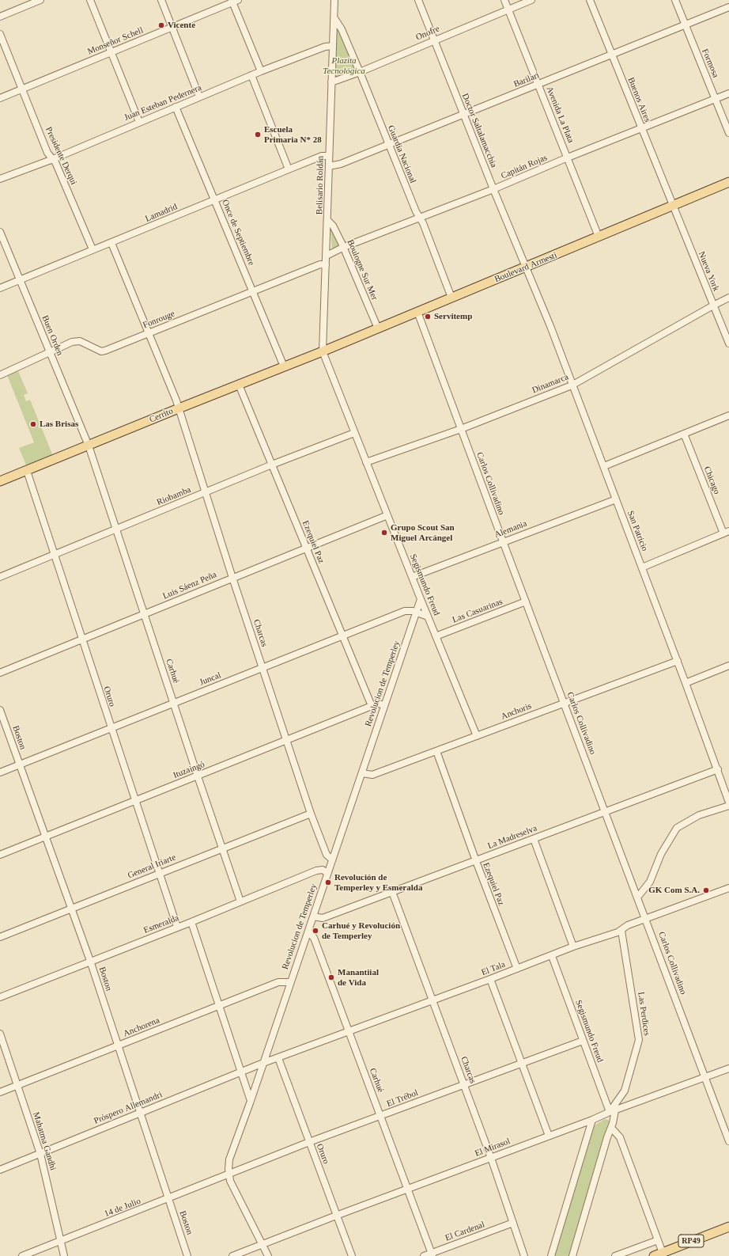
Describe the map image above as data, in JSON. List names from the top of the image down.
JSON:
{
  "streets": {
    "main road": ["Boulevard Armesti", "Cerrito", "RP49"],
    "street": [
      "Onofre",
      "Monseñor Schell",
      "Formosa",
      "Barilari",
      "Buenos Aires",
      "Juan Esteban Pedernera",
      "Avenida La Plata",
      "Doctor Saltalamacchia",
      "Guardia Nacional",
      "Presidente Derqui",
      "Capitán Rojas",
      "Belisario Roldán",
      "Lamadrid",
      "Once de Septiembre",
      "Boulogne Sur Mer",
      "Nueva York",
      "Fonrouge",
      "Buen Orden",
      "Dinamarca",
      "Chicago",
      "Carlos Collivadino",
      "Riobamba",
      "Alemania",
      "San Patricio",
      "Ezequiel Paz",
      "Segismundo Freud",
      "Luis Sáenz Peña",
      "Las Casuarinas",
      "Charcas",
      "Carhué",
      "Juncal",
      "Revolucion de Temperley",
      "Oruro",
      "Anchoris",
      "Boston",
      "Ituzaingó",
      "La Madreselva",
      "General Iriarte",
      "Esmeralda",
      "El Tala",
      "Las Perdices",
      "Anchorena",
      "El Trébol",
      "Próspero Allemandri",
      "Mahatma Gandhi",
      "El Mirasol",
      "14 de Julio",
      "El Cardenal"
    ]
  },
  "crossings": [
    ["Onofre", "Avenida La Plata"],
    ["Onofre", "Doctor Saltalamacchia"],
    ["Onofre", "Guardia Nacional"],
    ["Onofre", "Belisario Roldán"],
    ["Monseñor Schell", "Presidente Derqui"],
    ["Formosa", "Barilari"],
    ["Formosa", "Capitán Rojas"],
    ["Barilari", "Buenos Aires"],
    ["Barilari", "Avenida La Plata"],
    ["Barilari", "Doctor Saltalamacchia"],
    ["Barilari", "Guardia Nacional"],
    ["Barilari", "Belisario Roldán"],
    ["Buenos Aires", "Capitán Rojas"],
    ["Buenos Aires", "Boulevard Armesti"],
    ["Buenos Aires", "Nueva York"],
    ["Juan Esteban Pedernera", "Presidente Derqui"],
    ["Juan Esteban Pedernera", "Belisario Roldán"],
    ["Juan Esteban Pedernera", "Once de Septiembre"],
    ["Avenida La Plata", "Capitán Rojas"],
    ["Avenida La Plata", "Boulevard Armesti"],
    ["Doctor Saltalamacchia", "Capitán Rojas"],
    ["Doctor Saltalamacchia", "Boulevard Armesti"],
    ["Doctor Saltalamacchia", "San Patricio"],
    ["Guardia Nacional", "Capitán Rojas"],
    ["Guardia Nacional", "Belisario Roldán"],
    ["Guardia Nacional", "Boulevard Armesti"],
    ["Presidente Derqui", "Lamadrid"],
    ["Capitán Rojas", "Belisario Roldán"],
    ["Capitán Rojas", "Boulogne Sur Mer"],
    ["Belisario Roldán", "Lamadrid"],
    ["Belisario Roldán", "Boulevard Armesti"],
    ["Belisario Roldán", "Boulogne Sur Mer"],
    ["Belisario Roldán", "Fonrouge"],
    ["Belisario Roldán", "Cerrito"],
    ["Belisario Roldán", "Segismundo Freud"],
    ["Lamadrid", "Once de Septiembre"],
    ["Lamadrid", "Buen Orden"],
    ["Once de Septiembre", "Fonrouge"],
    ["Once de Septiembre", "Cerrito"],
    ["Boulevard Armesti", "Boulogne Sur Mer"],
    ["Boulevard Armesti", "Nueva York"],
    ["Boulevard Armesti", "Cerrito"],
    ["Boulevard Armesti", "Carlos Collivadino"],
    ["Boulevard Armesti", "San Patricio"],
    ["Boulevard Armesti", "Segismundo Freud"],
    ["Nueva York", "Dinamarca"],
    ["Fonrouge", "Buen Orden"],
    ["Buen Orden", "Cerrito"],
    ["Buen Orden", "Carhué"],
    ["Dinamarca", "Carlos Collivadino"],
    ["Dinamarca", "San Patricio"],
    ["Dinamarca", "Segismundo Freud"],
    ["Cerrito", "Ezequiel Paz"],
    ["Cerrito", "Segismundo Freud"],
    ["Cerrito", "Charcas"],
    ["Cerrito", "Carhué"],
    ["Cerrito", "Oruro"],
    ["Carlos Collivadino", "Alemania"],
    ["Carlos Collivadino", "Las Casuarinas"],
    ["Carlos Collivadino", "Anchoris"],
    ["Carlos Collivadino", "La Madreselva"],
    ["Carlos Collivadino", "El Tala"],
    ["Carlos Collivadino", "El Mirasol"],
    ["Riobamba", "Ezequiel Paz"],
    ["Riobamba", "Segismundo Freud"],
    ["Riobamba", "Charcas"],
    ["Riobamba", "Carhué"],
    ["Riobamba", "Oruro"],
    ["Alemania", "San Patricio"],
    ["Alemania", "Segismundo Freud"],
    ["San Patricio", "Anchoris"],
    ["San Patricio", "La Madreselva"],
    ["Ezequiel Paz", "Luis Sáenz Peña"],
    ["Ezequiel Paz", "Juncal"],
    ["Ezequiel Paz", "Anchoris"],
    ["Ezequiel Paz", "Ituzaingó"],
    ["Ezequiel Paz", "La Madreselva"],
    ["Ezequiel Paz", "El Tala"],
    ["Segismundo Freud", "Luis Sáenz Peña"],
    ["Segismundo Freud", "Las Casuarinas"],
    ["Segismundo Freud", "Juncal"],
    ["Segismundo Freud", "Revolucion de Temperley"],
    ["Segismundo Freud", "Anchoris"],
    ["Segismundo Freud", "El Tala"],
    ["Segismundo Freud", "Las Perdices"],
    ["Segismundo Freud", "El Trébol"],
    ["Segismundo Freud", "El Mirasol"],
    ["Luis Sáenz Peña", "Charcas"],
    ["Luis Sáenz Peña", "Carhué"],
    ["Luis Sáenz Peña", "Oruro"],
    ["Charcas", "Juncal"],
    ["Charcas", "Revolucion de Temperley"],
    ["Charcas", "Ituzaingó"],
    ["Charcas", "La Madreselva"],
    ["Charcas", "General Iriarte"],
    ["Charcas", "El Tala"],
    ["Charcas", "El Trébol"],
    ["Charcas", "El Mirasol"],
    ["Charcas", "El Cardenal"],
    ["Carhué", "Juncal"],
    ["Carhué", "Revolucion de Temperley"],
    ["Carhué", "Ituzaingó"],
    ["Carhué", "General Iriarte"],
    ["Carhué", "Esmeralda"],
    ["Carhué", "El Tala"],
    ["Carhué", "El Trébol"],
    ["Carhué", "El Mirasol"],
    ["Carhué", "El Cardenal"],
    ["Juncal", "Revolucion de Temperley"],
    ["Juncal", "Oruro"],
    ["Juncal", "Boston"],
    ["Revolucion de Temperley", "Anchoris"],
    ["Revolucion de Temperley", "Ituzaingó"],
    ["Revolucion de Temperley", "La Madreselva"],
    ["Revolucion de Temperley", "Esmeralda"],
    ["Revolucion de Temperley", "El Tala"],
    ["Revolucion de Temperley", "Anchorena"],
    ["Revolucion de Temperley", "El Trébol"],
    ["Revolucion de Temperley", "Próspero Allemandri"],
    ["Revolucion de Temperley", "El Mirasol"],
    ["Revolucion de Temperley", "14 de Julio"],
    ["Oruro", "Ituzaingó"],
    ["Oruro", "General Iriarte"],
    ["Oruro", "Esmeralda"],
    ["Oruro", "El Tala"],
    ["Oruro", "El Trébol"],
    ["Oruro", "El Mirasol"],
    ["Boston", "Ituzaingó"],
    ["Boston", "General Iriarte"],
    ["Boston", "Esmeralda"],
    ["Boston", "Anchorena"],
    ["Boston", "Próspero Allemandri"],
    ["Boston", "14 de Julio"],
    ["El Tala", "Las Perdices"],
    ["El Tala", "Próspero Allemandri"],
    ["Las Perdices", "El Mirasol"],
    ["Anchorena", "Mahatma Gandhi"],
    ["El Trébol", "14 de Julio"],
    ["Próspero Allemandri", "Mahatma Gandhi"],
    ["Mahatma Gandhi", "14 de Julio"]
  ],
  "parks": ["Plazita Tecnológica"],
  "places": [
    "Vicente",
    "Escuela Primaria N* 28",
    "Servitemp",
    "Las Brisas",
    "Grupo Scout San Miguel Arcángel",
    "Revolución de Temperley y Esmeralda",
    "GK Com S.A.",
    "Carhué y Revolución de Temperley",
    "Manantiial de Vida"
  ]
}
